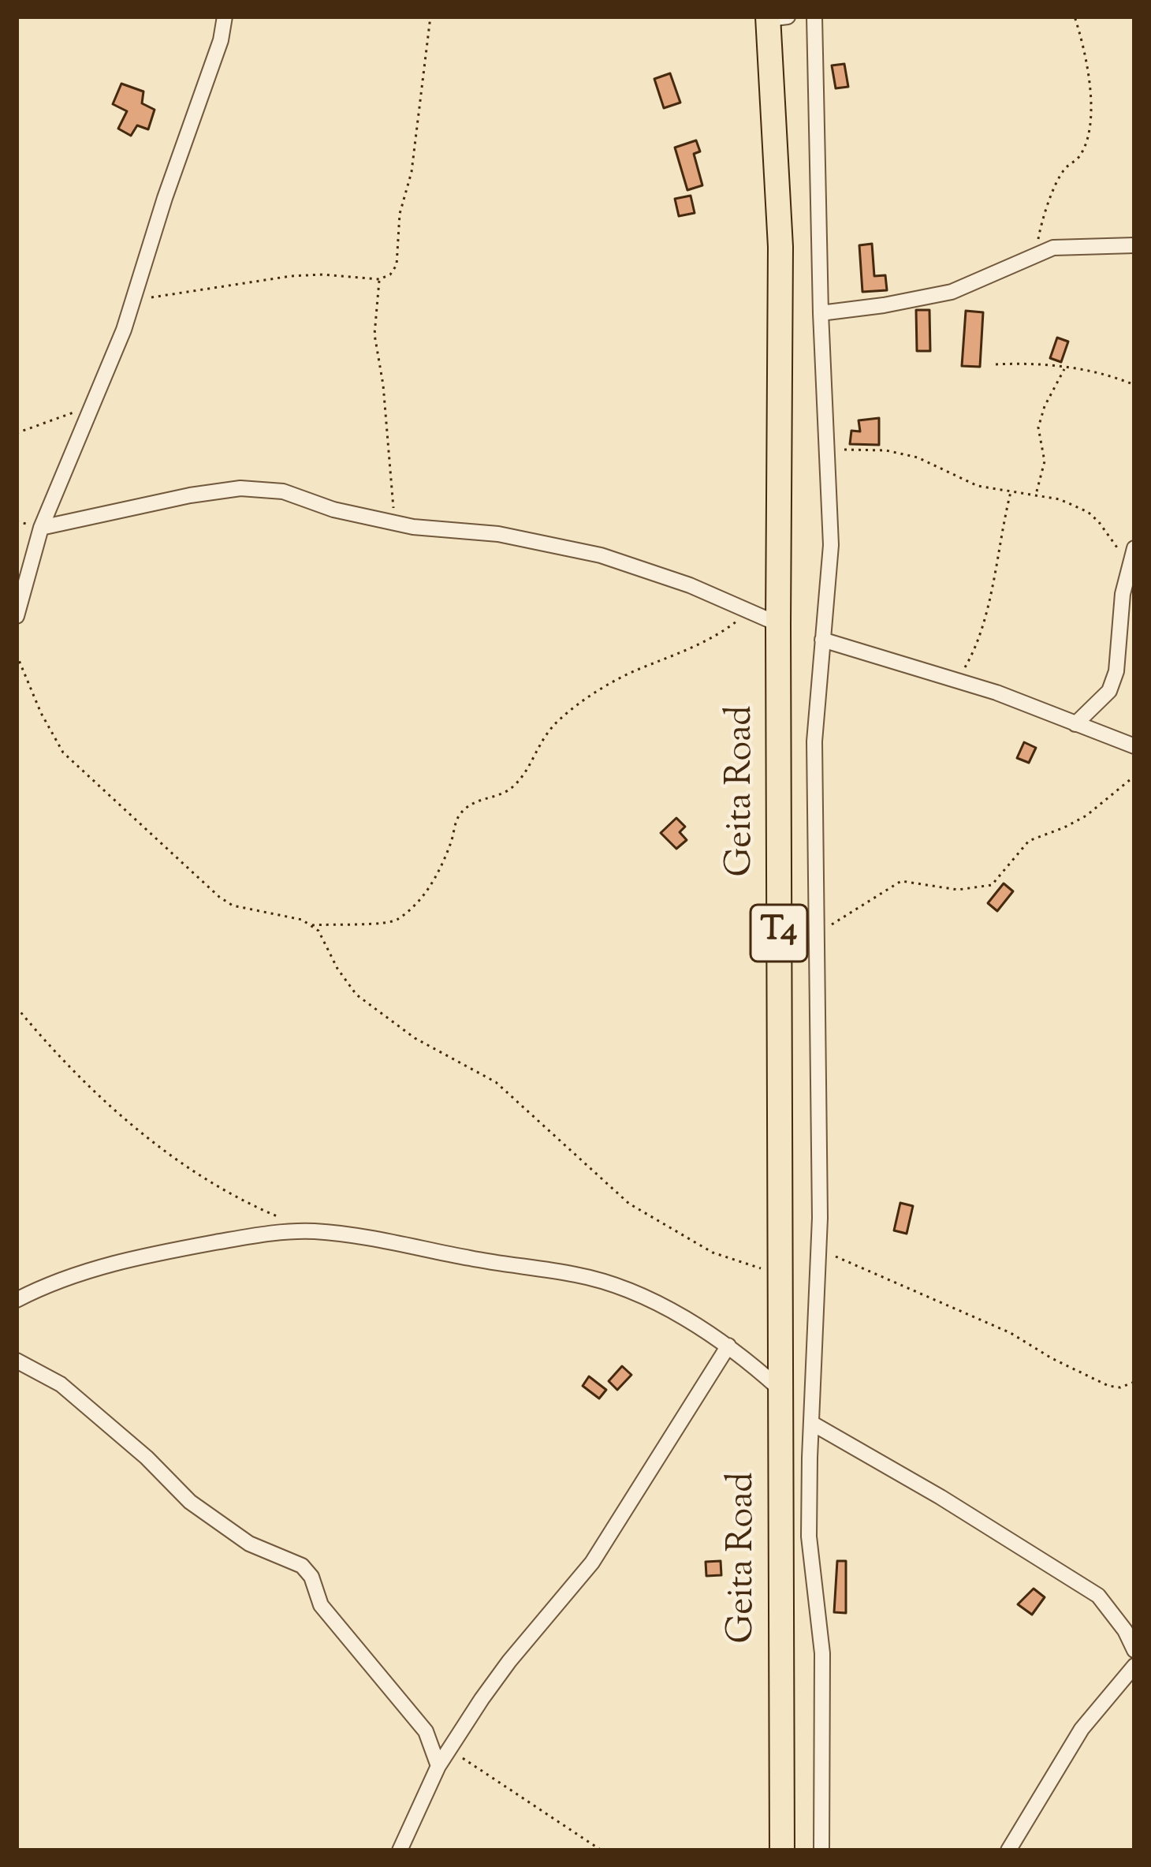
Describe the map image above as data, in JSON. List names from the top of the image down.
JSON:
{
  "streets": {
    "highway": ["Geita Road", "T4"]
  }
}
